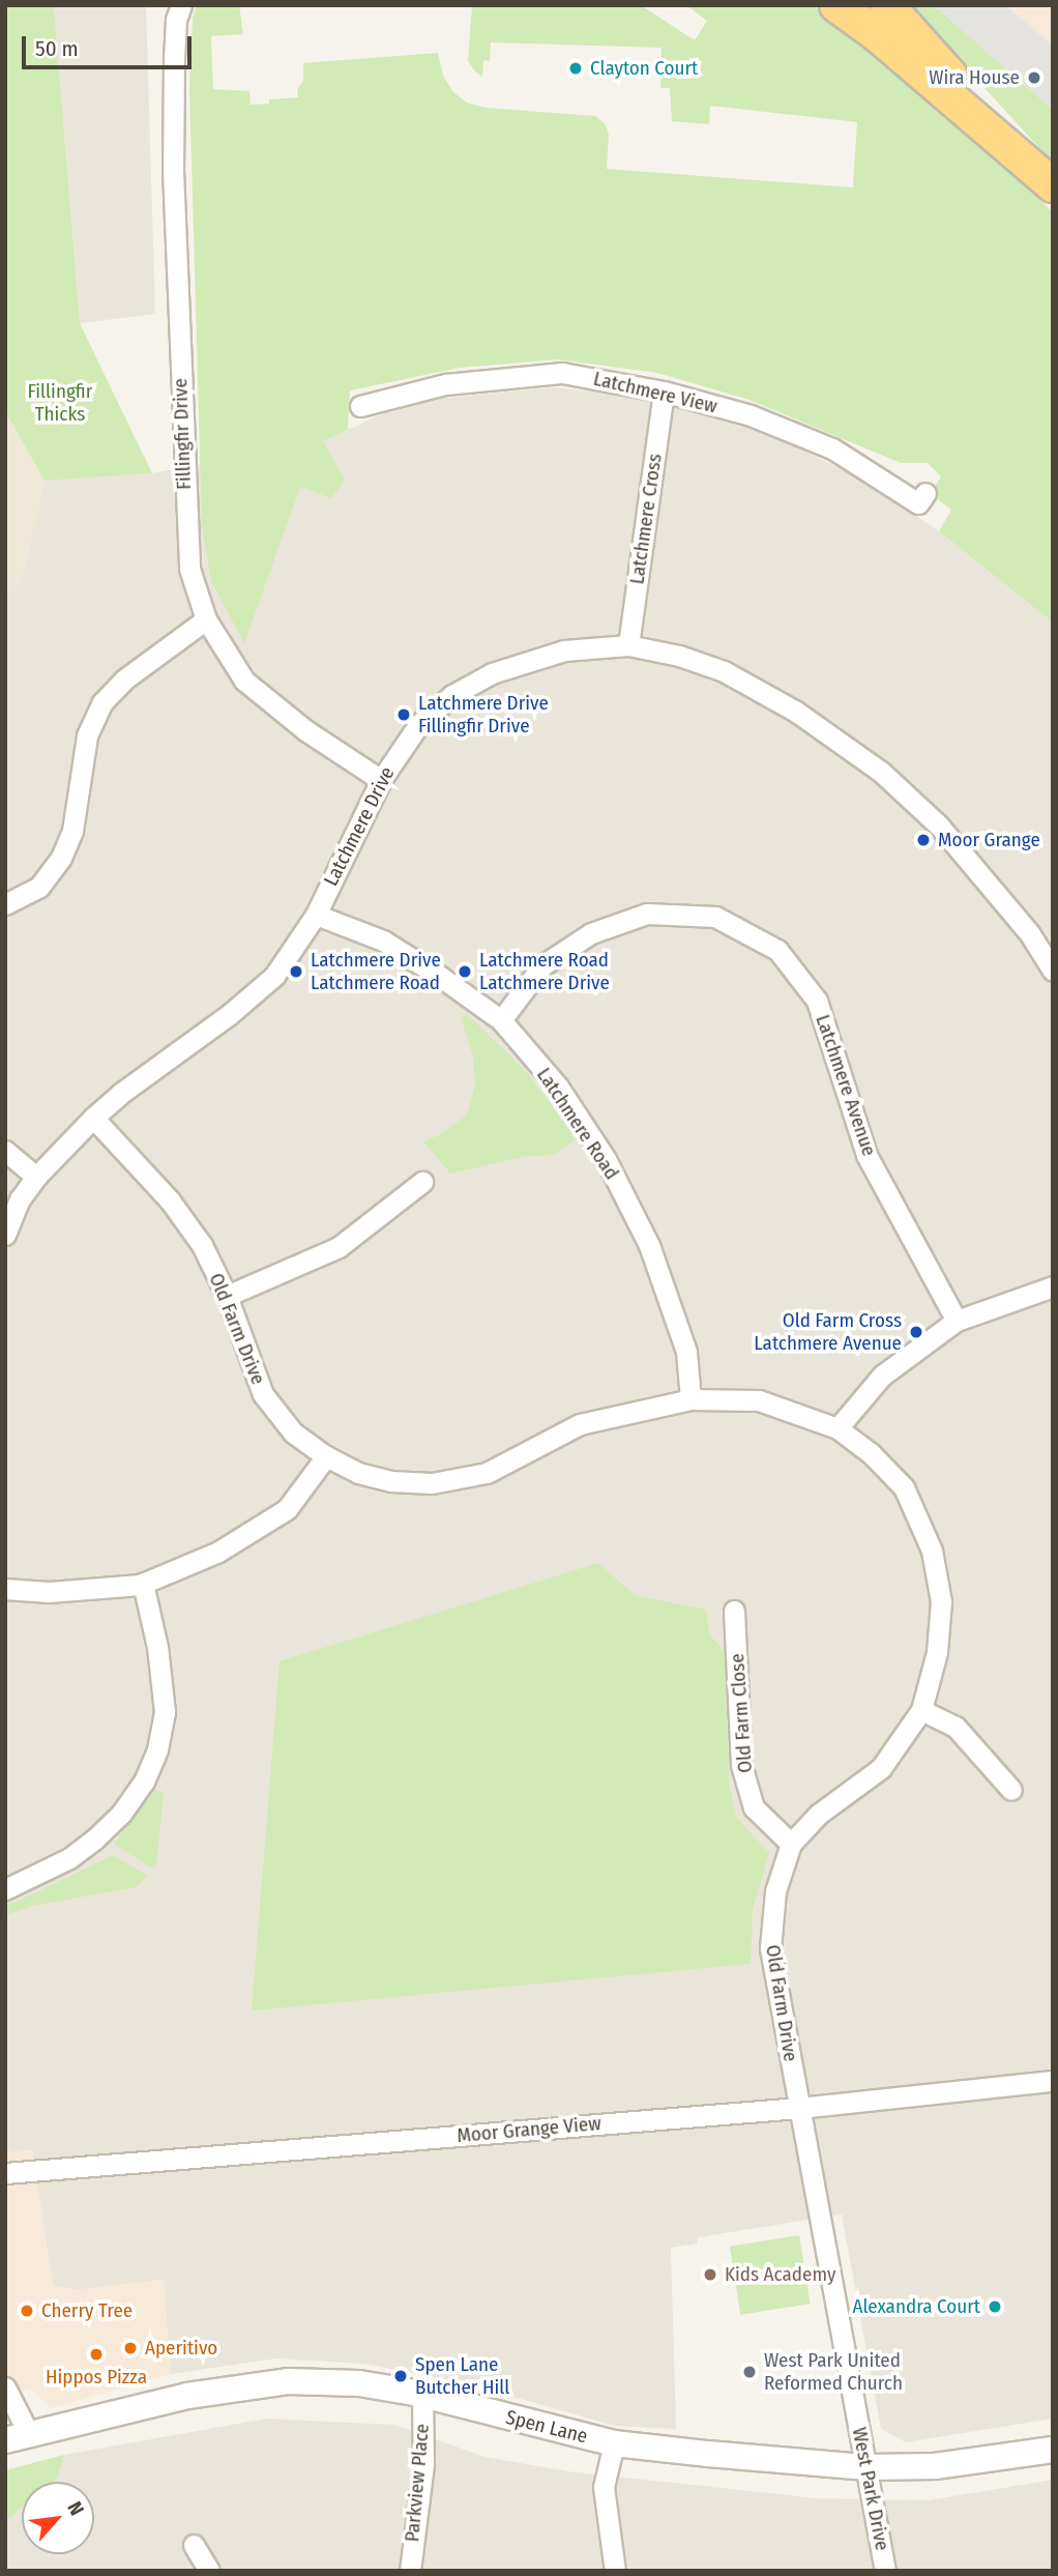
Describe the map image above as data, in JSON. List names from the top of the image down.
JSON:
{
  "streets": {
    "street": [
      "Latchmere View",
      "Fillingfir Drive",
      "Latchmere Cross",
      "Latchmere Drive",
      "Latchmere Avenue",
      "Latchmere Road",
      "Old Farm Drive",
      "Old Farm Close",
      "Moor Grange View",
      "Spen Lane",
      "Parkview Place",
      "West Park Drive"
    ]
  },
  "crossings": [
    ["Latchmere View", "Latchmere Cross"],
    ["Fillingfir Drive", "Latchmere Drive"],
    ["Latchmere Cross", "Latchmere Drive"],
    ["Latchmere Drive", "Latchmere Road"],
    ["Latchmere Drive", "Old Farm Drive"],
    ["Latchmere Avenue", "Latchmere Road"],
    ["Latchmere Road", "Old Farm Drive"],
    ["Old Farm Drive", "Old Farm Close"],
    ["Old Farm Drive", "Moor Grange View"],
    ["Old Farm Drive", "West Park Drive"],
    ["Moor Grange View", "West Park Drive"],
    ["Spen Lane", "Parkview Place"],
    ["Spen Lane", "West Park Drive"]
  ],
  "parks": ["Fillingfir Thicks"],
  "places": [
    "Clayton Court",
    "Wira House",
    "Latchmere Drive Fillingfir Drive",
    "Moor Grange",
    "Latchmere Drive Latchmere Road",
    "Latchmere Road Latchmere Drive",
    "Old Farm Cross Latchmere Avenue",
    "Kids Academy",
    "Alexandra Court",
    "Cherry Tree",
    "Aperitivo",
    "Hippos Pizza",
    "West Park United Reformed Church",
    "Spen Lane Butcher Hill"
  ],
  "scale_bar": "50 m",
  "north": "top right"
}
